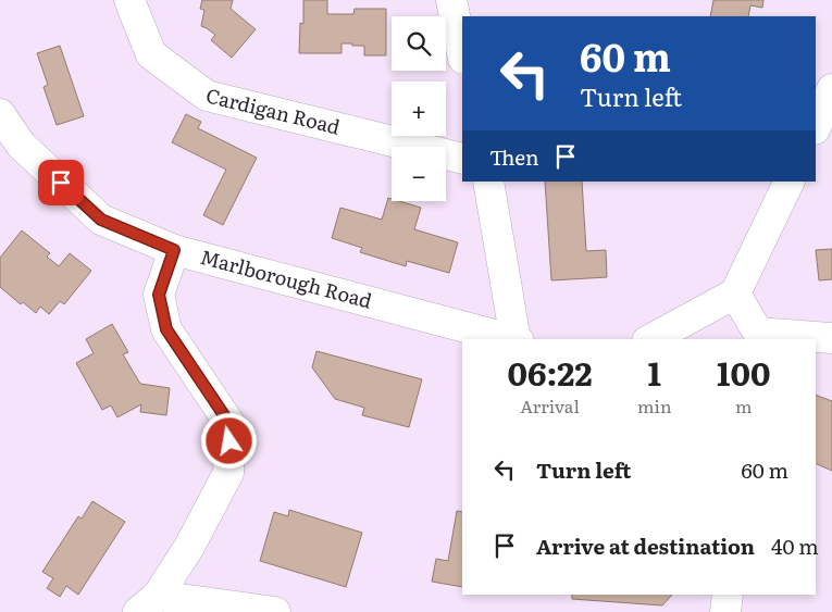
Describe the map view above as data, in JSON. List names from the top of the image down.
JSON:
{
  "streets": {
    "street": ["Cardigan Road", "Marlborough Road"]
  },
  "page": {
    "map_buttons": ["+", "−"],
    "turn": ["60 m", "Turn left"],
    "then": "Then",
    "eta": [
      "06:22",
      "Arrival",
      "1",
      "min",
      "100",
      "m"
    ],
    "list": [
      {
        "name": "Turn left",
        "value": "60 m"
      },
      {
        "name": "Arrive at destination",
        "value": "40 m"
      }
    ]
  }
}
